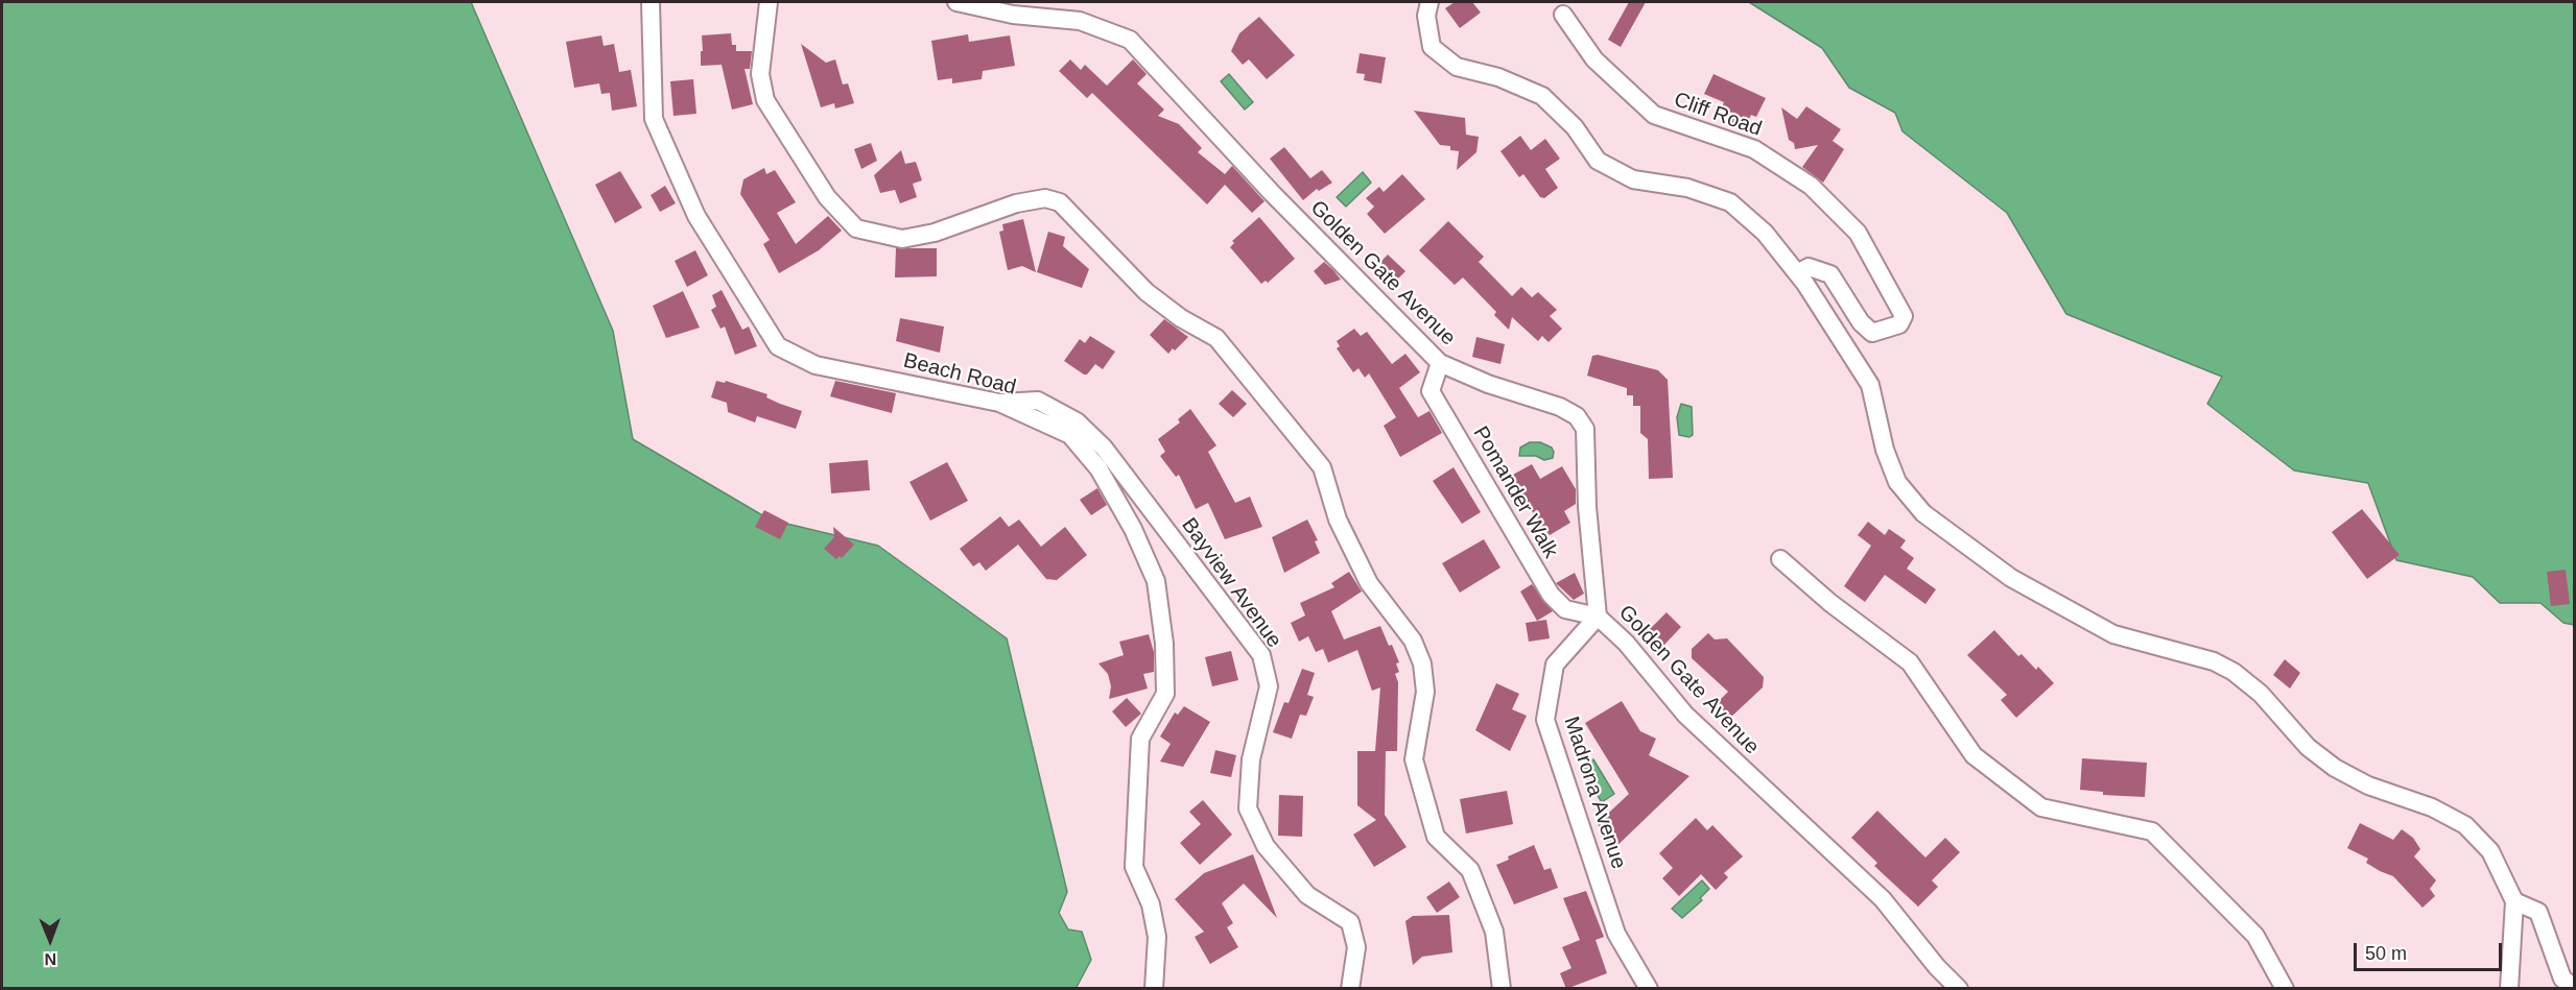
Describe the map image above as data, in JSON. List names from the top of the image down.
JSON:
{
  "streets": {
    "street": [
      "Cliff Road",
      "Golden Gate Avenue",
      "Beach Road",
      "Pomander Walk",
      "Bayview Avenue",
      "Madrona Avenue"
    ]
  },
  "crossings": [
    ["Golden Gate Avenue", "Pomander Walk"],
    ["Golden Gate Avenue", "Madrona Avenue"],
    ["Beach Road", "Bayview Avenue"],
    ["Pomander Walk", "Madrona Avenue"]
  ],
  "scale_bar": "50 m",
  "north": "bottom"
}
